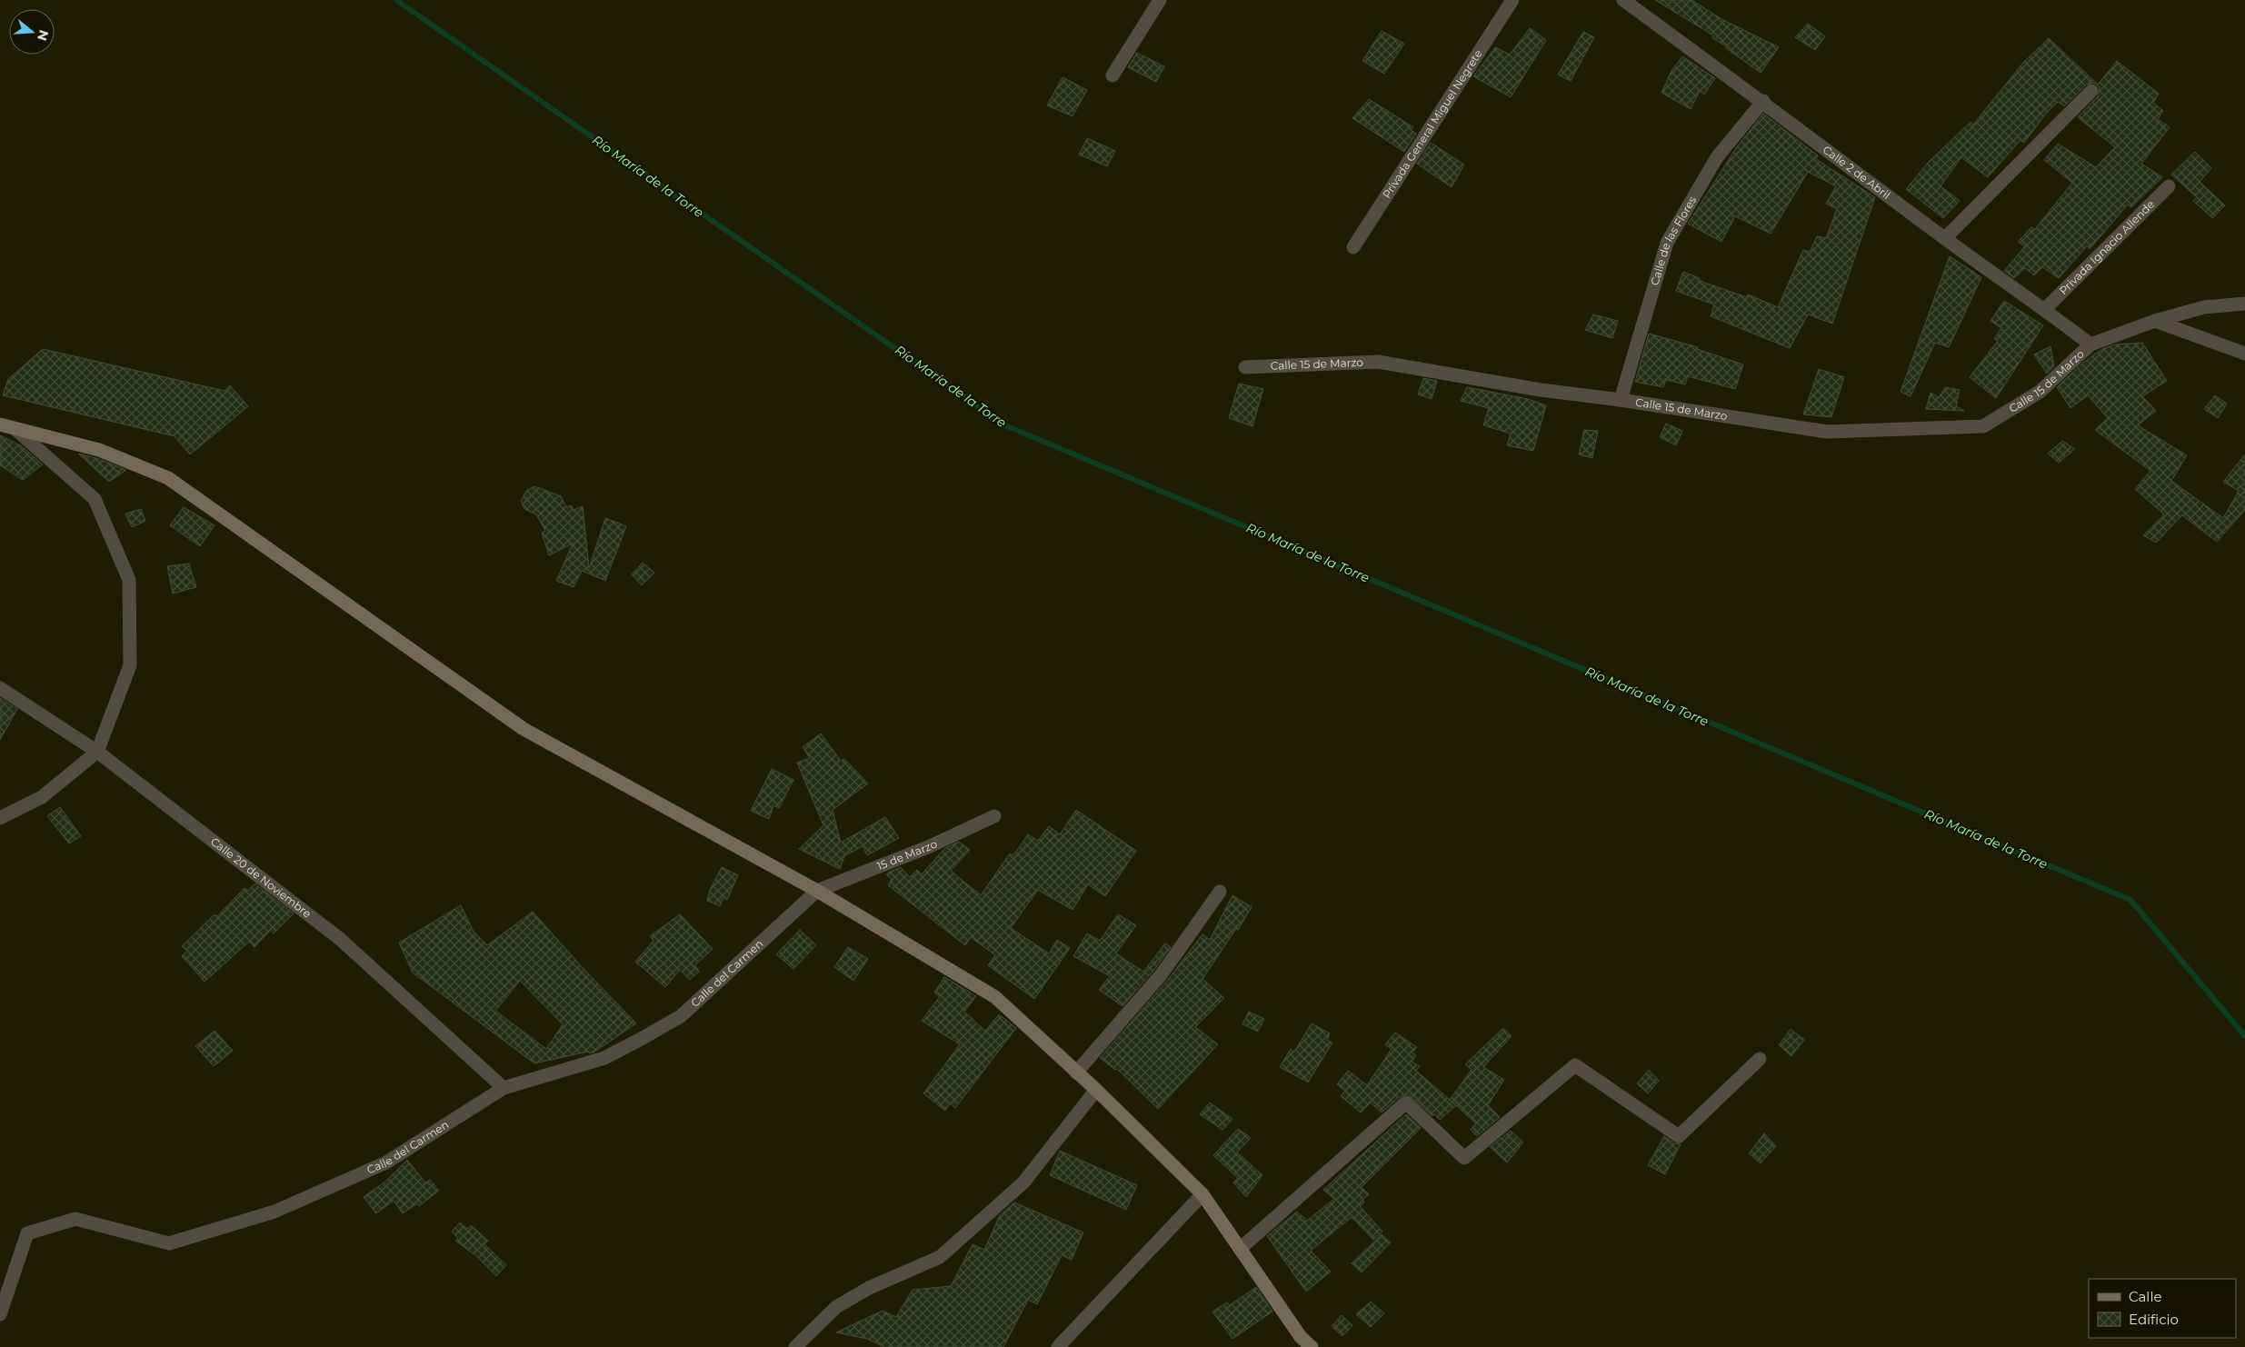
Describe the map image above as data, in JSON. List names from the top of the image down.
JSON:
{
  "streets": {
    "street": [
      "Privada General Miguel Negrete",
      "Calle 2 de Abril",
      "Calle de las Flores",
      "Privada Ignacio Allende",
      "Calle 15 de Marzo",
      "15 de Marzo",
      "Calle 20 de Noviembre",
      "Calle del Carmen"
    ]
  },
  "crossings": [
    ["Calle 2 de Abril", "Calle de las Flores"],
    ["Calle 2 de Abril", "Privada Ignacio Allende"],
    ["Calle 2 de Abril", "Calle 15 de Marzo"],
    ["Calle de las Flores", "Calle 15 de Marzo"],
    ["15 de Marzo", "Calle del Carmen"],
    ["Calle 20 de Noviembre", "Calle del Carmen"]
  ],
  "water": ["Río María de la Torre"],
  "legend": ["Calle", "Edificio"],
  "north": "right"
}
